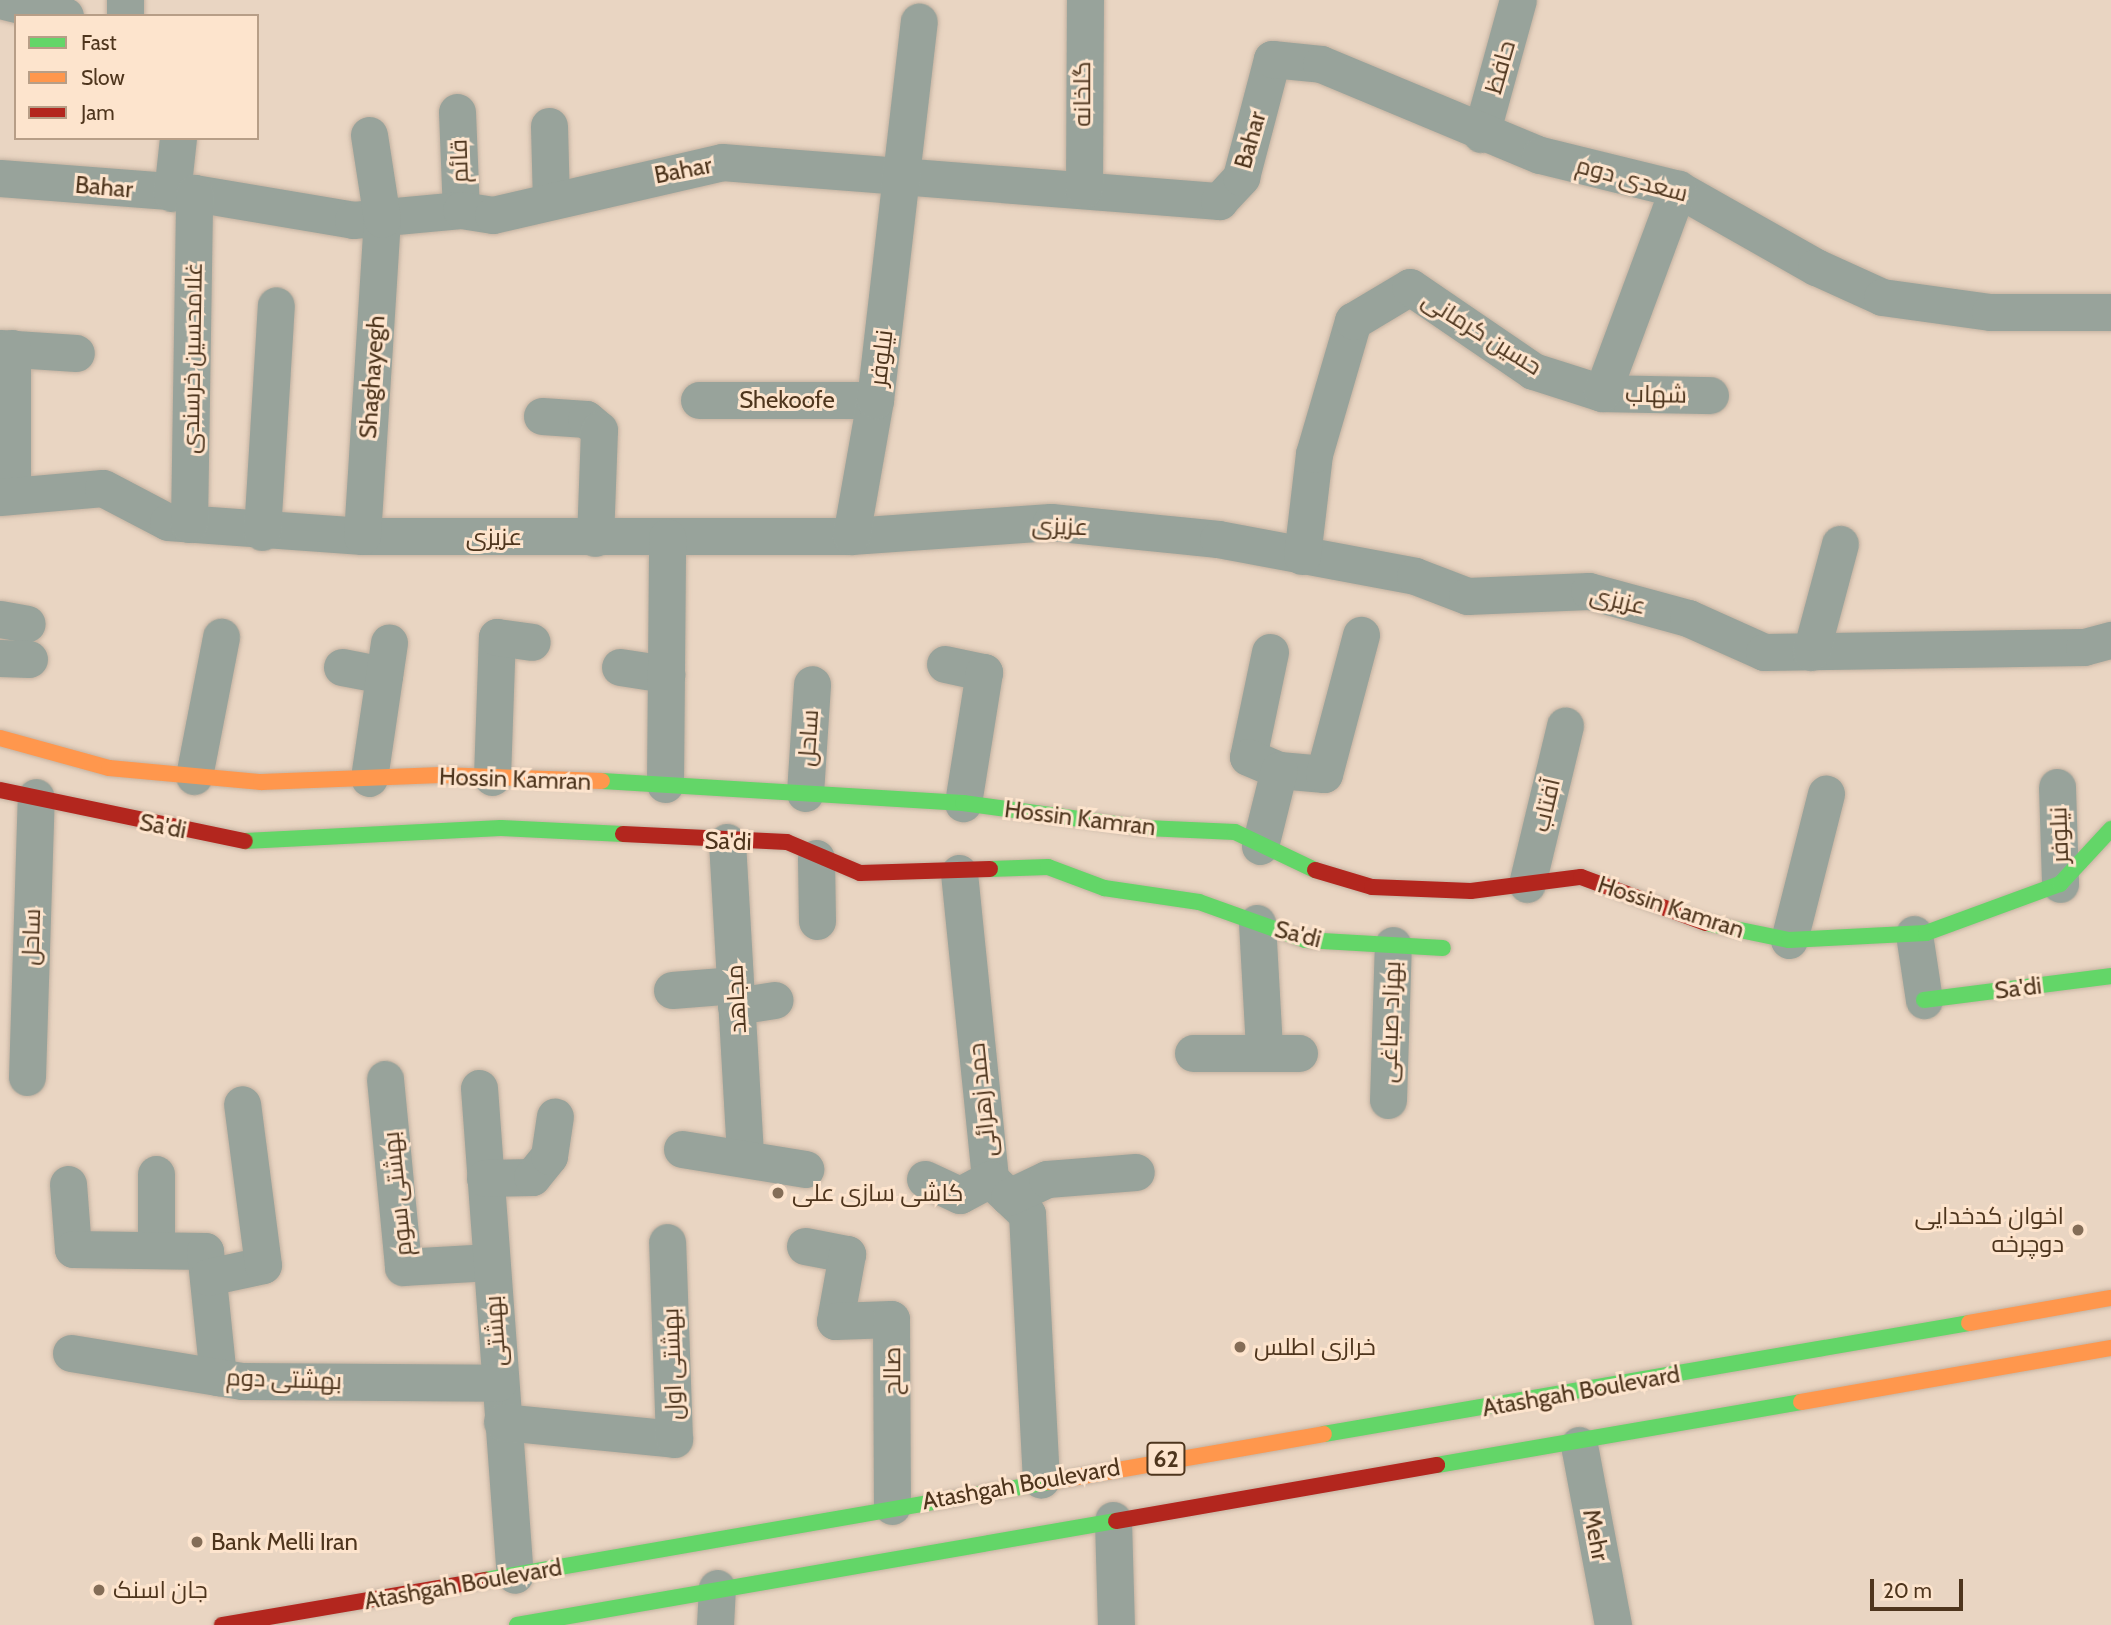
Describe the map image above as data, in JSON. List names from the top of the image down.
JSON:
{
  "streets": {
    "street": [
      "حافظ",
      "گلخانه",
      "Bahar",
      "قائم",
      "سعدی دوم",
      "حسین کرمانی",
      "غلامحسین خرسندی",
      "نیلوفر",
      "Shaghayegh",
      "شهاب",
      "Shekoofe",
      "عزیزی",
      "ساحل",
      "Hossin Kamran",
      "آفتاب",
      "Sa'di",
      "مجاهد",
      "بهزاد صباغی",
      "حمد زهرائی",
      "بهشتی سوم",
      "بهشتی",
      "بهشتی اول",
      "صالح",
      "بهشتی دوم",
      "Atashgah Boulevard",
      "62",
      "Mehr"
    ]
  },
  "crossings": [
    ["حافظ", "سعدی دوم"],
    ["گلخانه", "Bahar"],
    ["Bahar", "قائم"],
    ["Bahar", "سعدی دوم"],
    ["Bahar", "غلامحسین خرسندی"],
    ["Bahar", "نیلوفر"],
    ["Bahar", "Shaghayegh"],
    ["حسین کرمانی", "شهاب"],
    ["حسین کرمانی", "عزیزی"],
    ["غلامحسین خرسندی", "عزیزی"],
    ["نیلوفر", "Shekoofe"],
    ["نیلوفر", "عزیزی"],
    ["نیلوفر", "Hossin Kamran"],
    ["Shaghayegh", "عزیزی"],
    ["ساحل", "Hossin Kamran"],
    ["ساحل", "Sa'di"],
    ["Hossin Kamran", "آفتاب"],
    ["Sa'di", "مجاهد"],
    ["Sa'di", "بهزاد صباغی"],
    ["Sa'di", "حمد زهرائی"],
    ["حمد زهرائی", "Atashgah Boulevard"],
    ["بهشتی سوم", "بهشتی"],
    ["بهشتی", "بهشتی اول"],
    ["بهشتی", "بهشتی دوم"],
    ["بهشتی", "Atashgah Boulevard"],
    ["صالح", "Atashgah Boulevard"],
    ["Atashgah Boulevard", "Mehr"]
  ],
  "places": [
    "کاشی سازی علی",
    "اخوان کدخدایی دوچرخه",
    "خرازی اطلس",
    "Bank Melli Iran",
    "جان اسنک"
  ],
  "legend": ["Fast", "Slow", "Jam"],
  "scale_bar": "20 m"
}
